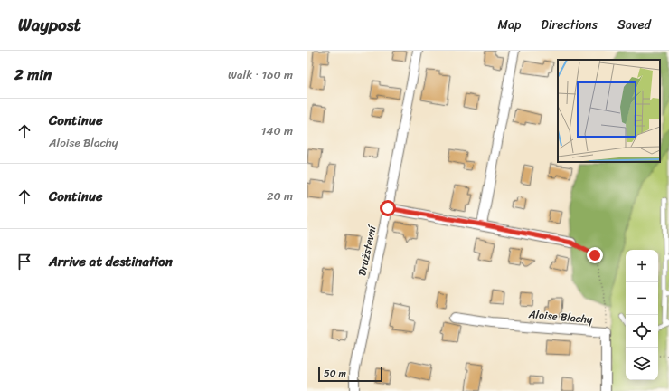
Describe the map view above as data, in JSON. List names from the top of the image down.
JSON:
{
  "streets": {
    "street": ["Družstevní", "Aloise Blachy"]
  },
  "scale_bar": "50 m",
  "page": {
    "header": "Waypost",
    "nav": ["Map", "Directions", "Saved"],
    "heading": ["2 min", "Walk · 160 m"],
    "list": [
      ["Continue", "Aloise Blachy", "140 m"],
      ["Continue", "20 m"],
      "Arrive at destination"
    ],
    "map_buttons": ["+", "−"],
    "scale": "50 m"
  }
}
